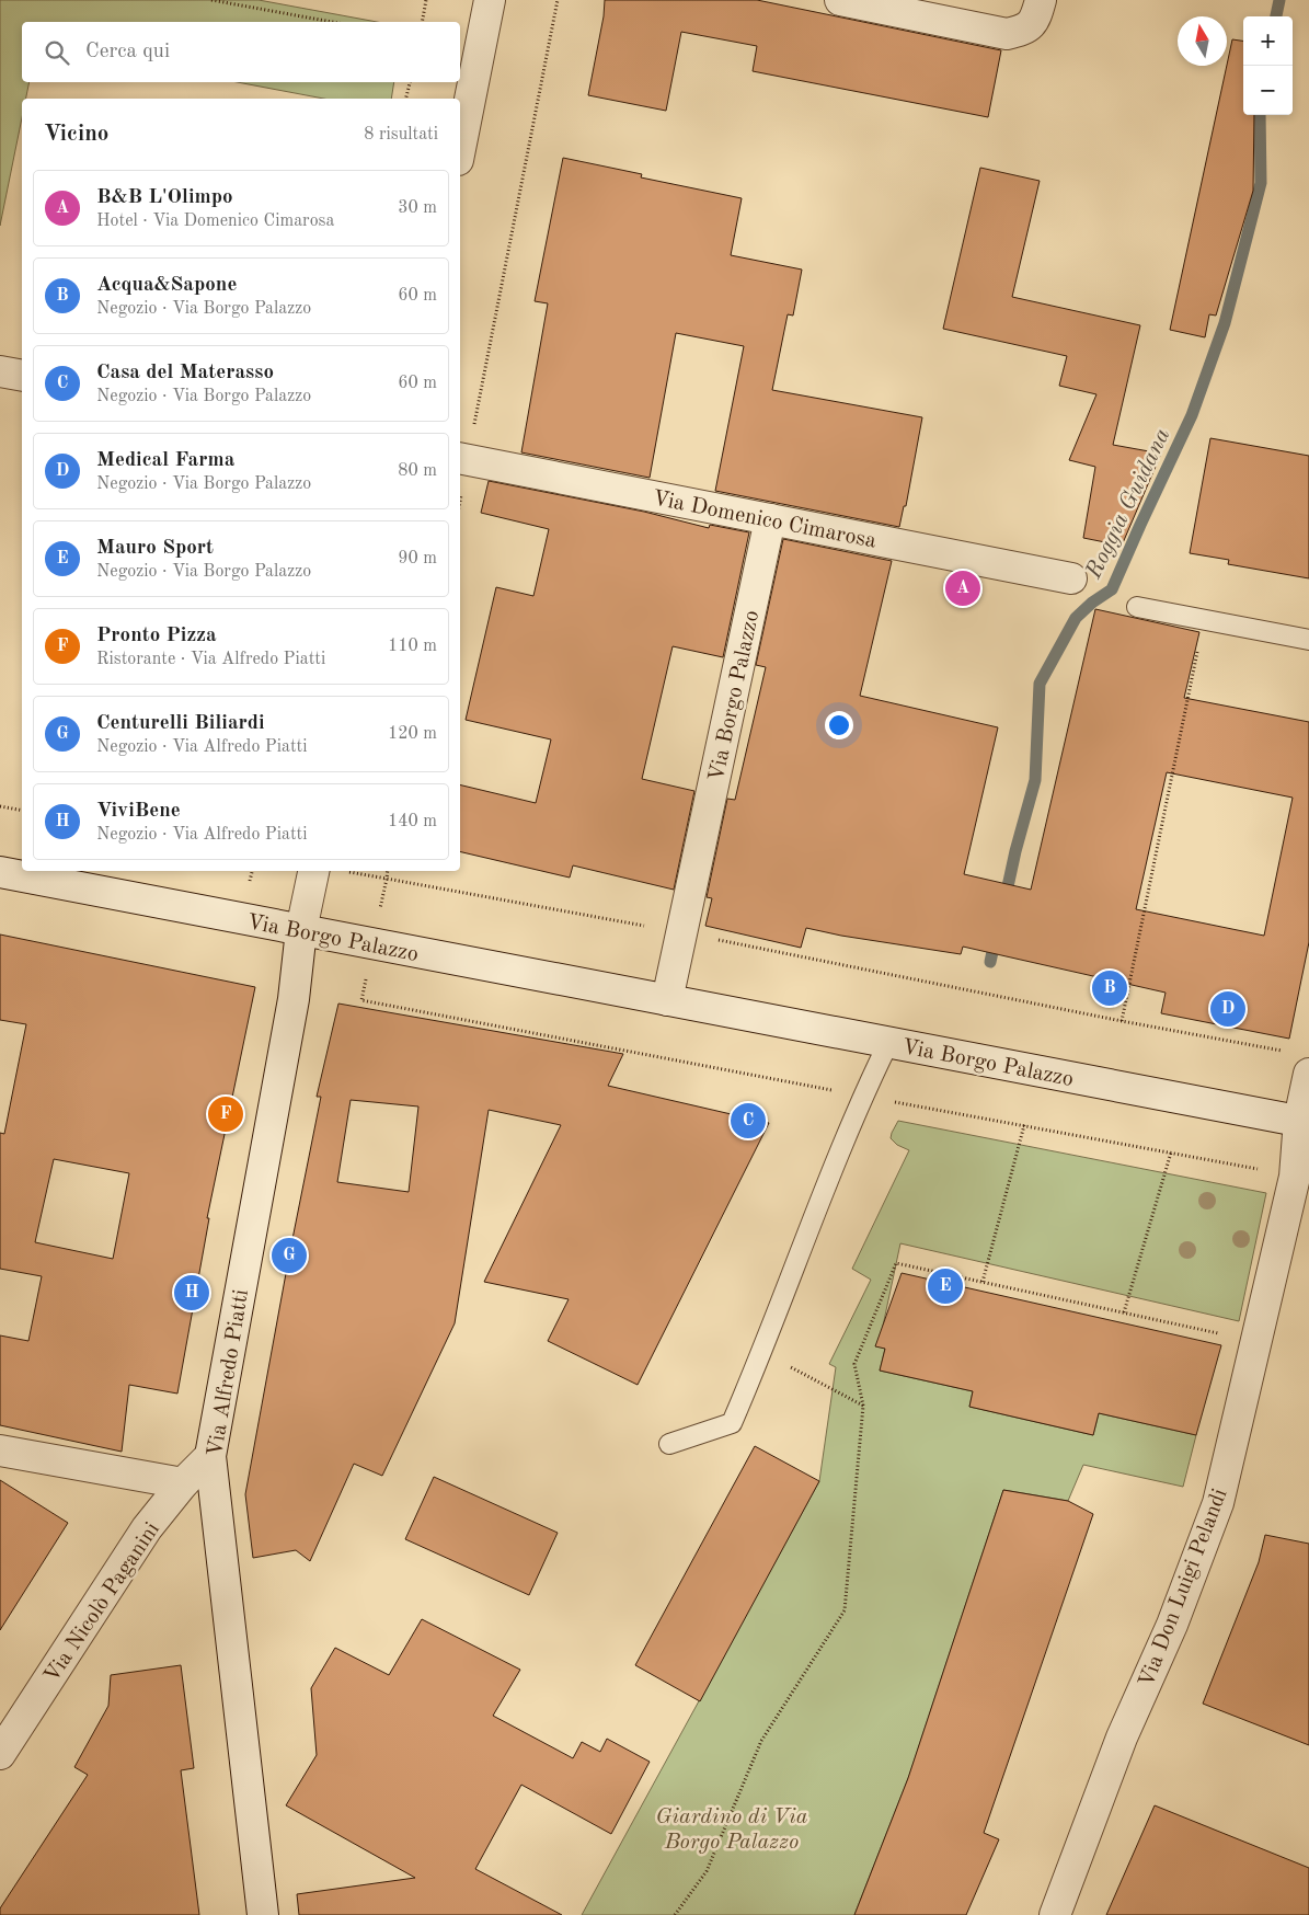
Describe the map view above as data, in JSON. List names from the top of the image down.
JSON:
{
  "streets": {
    "street": [
      "Via Domenico Cimarosa",
      "Via Borgo Palazzo",
      "Via Alfredo Piatti",
      "Via Don Luigi Pelandi",
      "Via Nicolò Paganini"
    ]
  },
  "crossings": [
    ["Via Domenico Cimarosa", "Via Borgo Palazzo"],
    ["Via Borgo Palazzo", "Via Alfredo Piatti"],
    ["Via Borgo Palazzo", "Via Don Luigi Pelandi"],
    ["Via Alfredo Piatti", "Via Nicolò Paganini"]
  ],
  "water": ["Roggia Guidana"],
  "parks": ["Giardino di Via Borgo Palazzo"],
  "north": "top",
  "page": {
    "map_buttons": ["+", "−"],
    "search": "Cerca qui",
    "heading": ["Vicino", "8 risultati"],
    "list": [
      {
        "mark": "A",
        "name": "B&B L'Olimpo",
        "note": "Hotel · Via Domenico Cimarosa",
        "value": "30 m"
      },
      {
        "mark": "B",
        "name": "Acqua&Sapone",
        "note": "Negozio · Via Borgo Palazzo",
        "value": "60 m"
      },
      {
        "mark": "C",
        "name": "Casa del Materasso",
        "note": "Negozio · Via Borgo Palazzo",
        "value": "60 m"
      },
      {
        "mark": "D",
        "name": "Medical Farma",
        "note": "Negozio · Via Borgo Palazzo",
        "value": "80 m"
      },
      {
        "mark": "E",
        "name": "Mauro Sport",
        "note": "Negozio · Via Borgo Palazzo",
        "value": "90 m"
      },
      {
        "mark": "F",
        "name": "Pronto Pizza",
        "note": "Ristorante · Via Alfredo Piatti",
        "value": "110 m"
      },
      {
        "mark": "G",
        "name": "Centurelli Biliardi",
        "note": "Negozio · Via Alfredo Piatti",
        "value": "120 m"
      },
      {
        "mark": "H",
        "name": "ViviBene",
        "note": "Negozio · Via Alfredo Piatti",
        "value": "140 m"
      }
    ],
    "pins": [
      "A",
      "B",
      "D",
      "F",
      "C",
      "G",
      "E",
      "H"
    ]
  }
}
